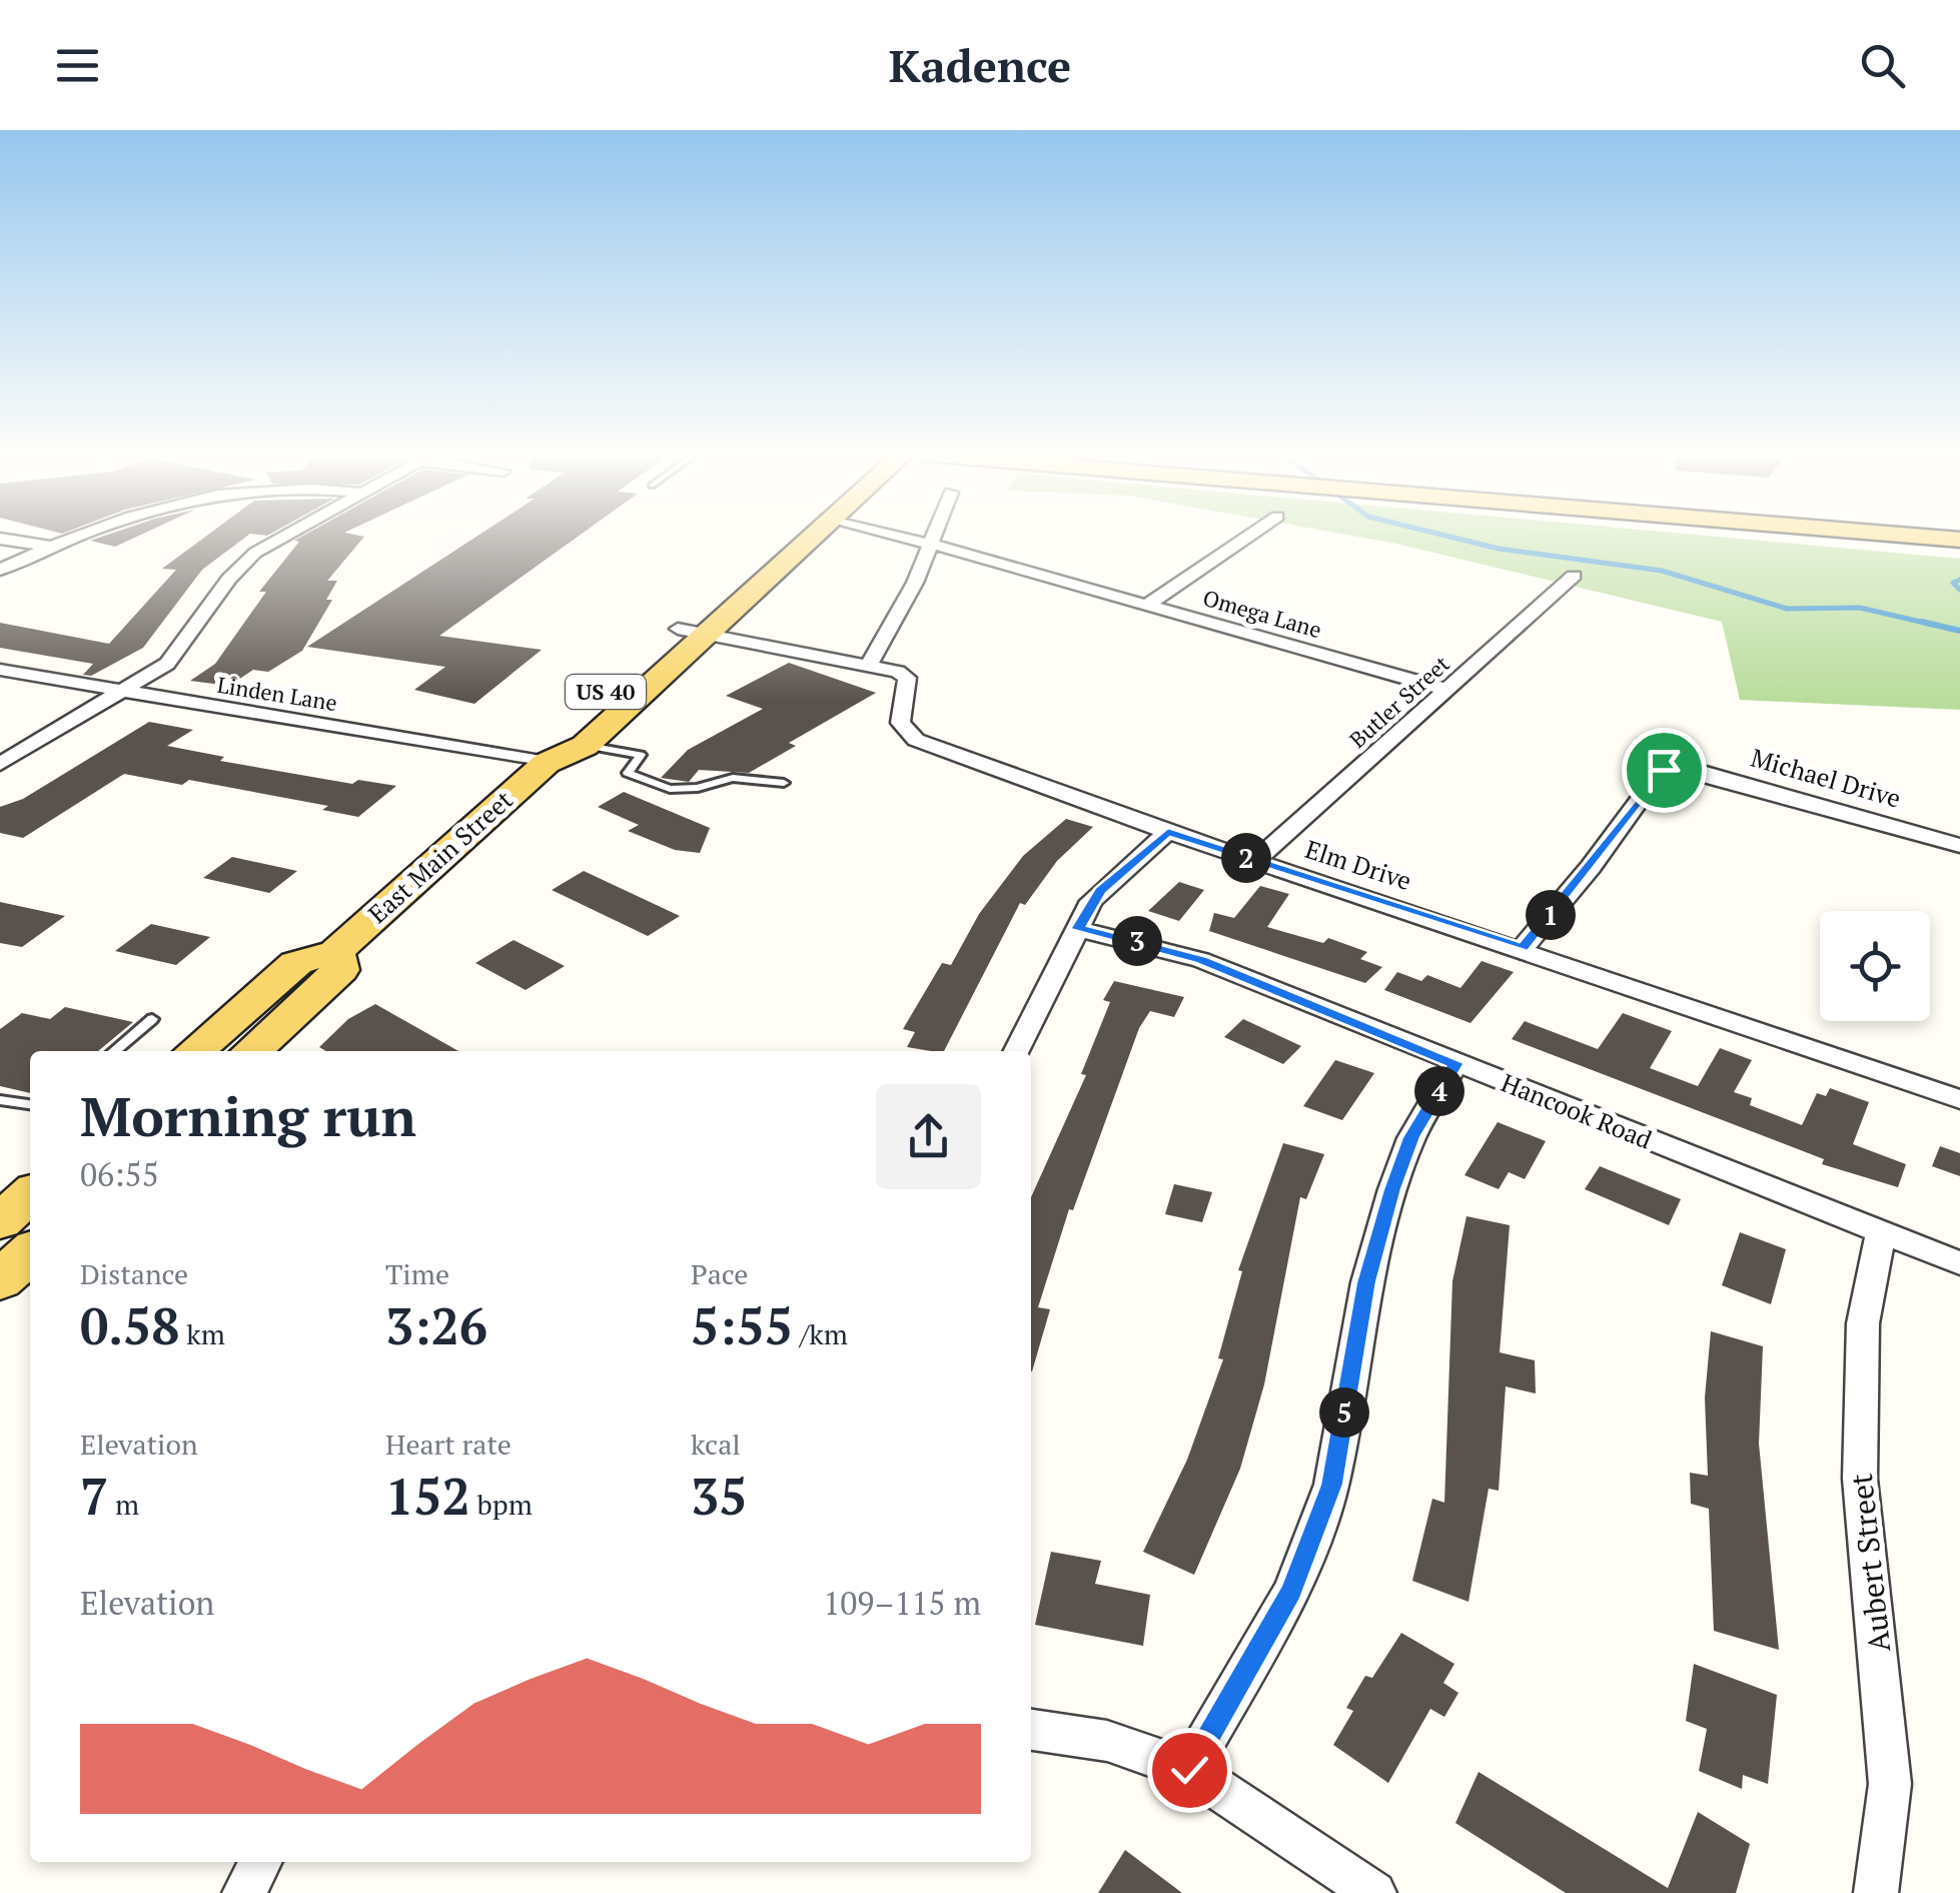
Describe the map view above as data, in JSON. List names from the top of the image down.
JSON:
{
  "streets": {
    "main road": ["US 40", "East Main Street"],
    "street": [
      "Omega Lane",
      "Linden Lane",
      "Butler Street",
      "Michael Drive",
      "Elm Drive",
      "Hancook Road",
      "Aubert Street"
    ]
  },
  "crossings": [
    ["Omega Lane", "Butler Street"],
    ["Linden Lane", "East Main Street"],
    ["Butler Street", "Elm Drive"],
    ["Michael Drive", "Elm Drive"],
    ["East Main Street", "Elm Drive"],
    ["Hancook Road", "Aubert Street"]
  ],
  "page": {
    "header": "Kadence",
    "pins": [
      "2",
      "1",
      "3",
      "4",
      "5"
    ],
    "heading": ["Morning run", "06:55"],
    "stats": [
      ["Distance", "0.58 km"],
      ["Time", "3:26"],
      ["Pace", "5:55 /km"],
      ["Elevation", "7 m"],
      ["Heart rate", "152 bpm"],
      ["kcal", "35"]
    ],
    "chart": ["Elevation", "109–115 m"]
  }
}
